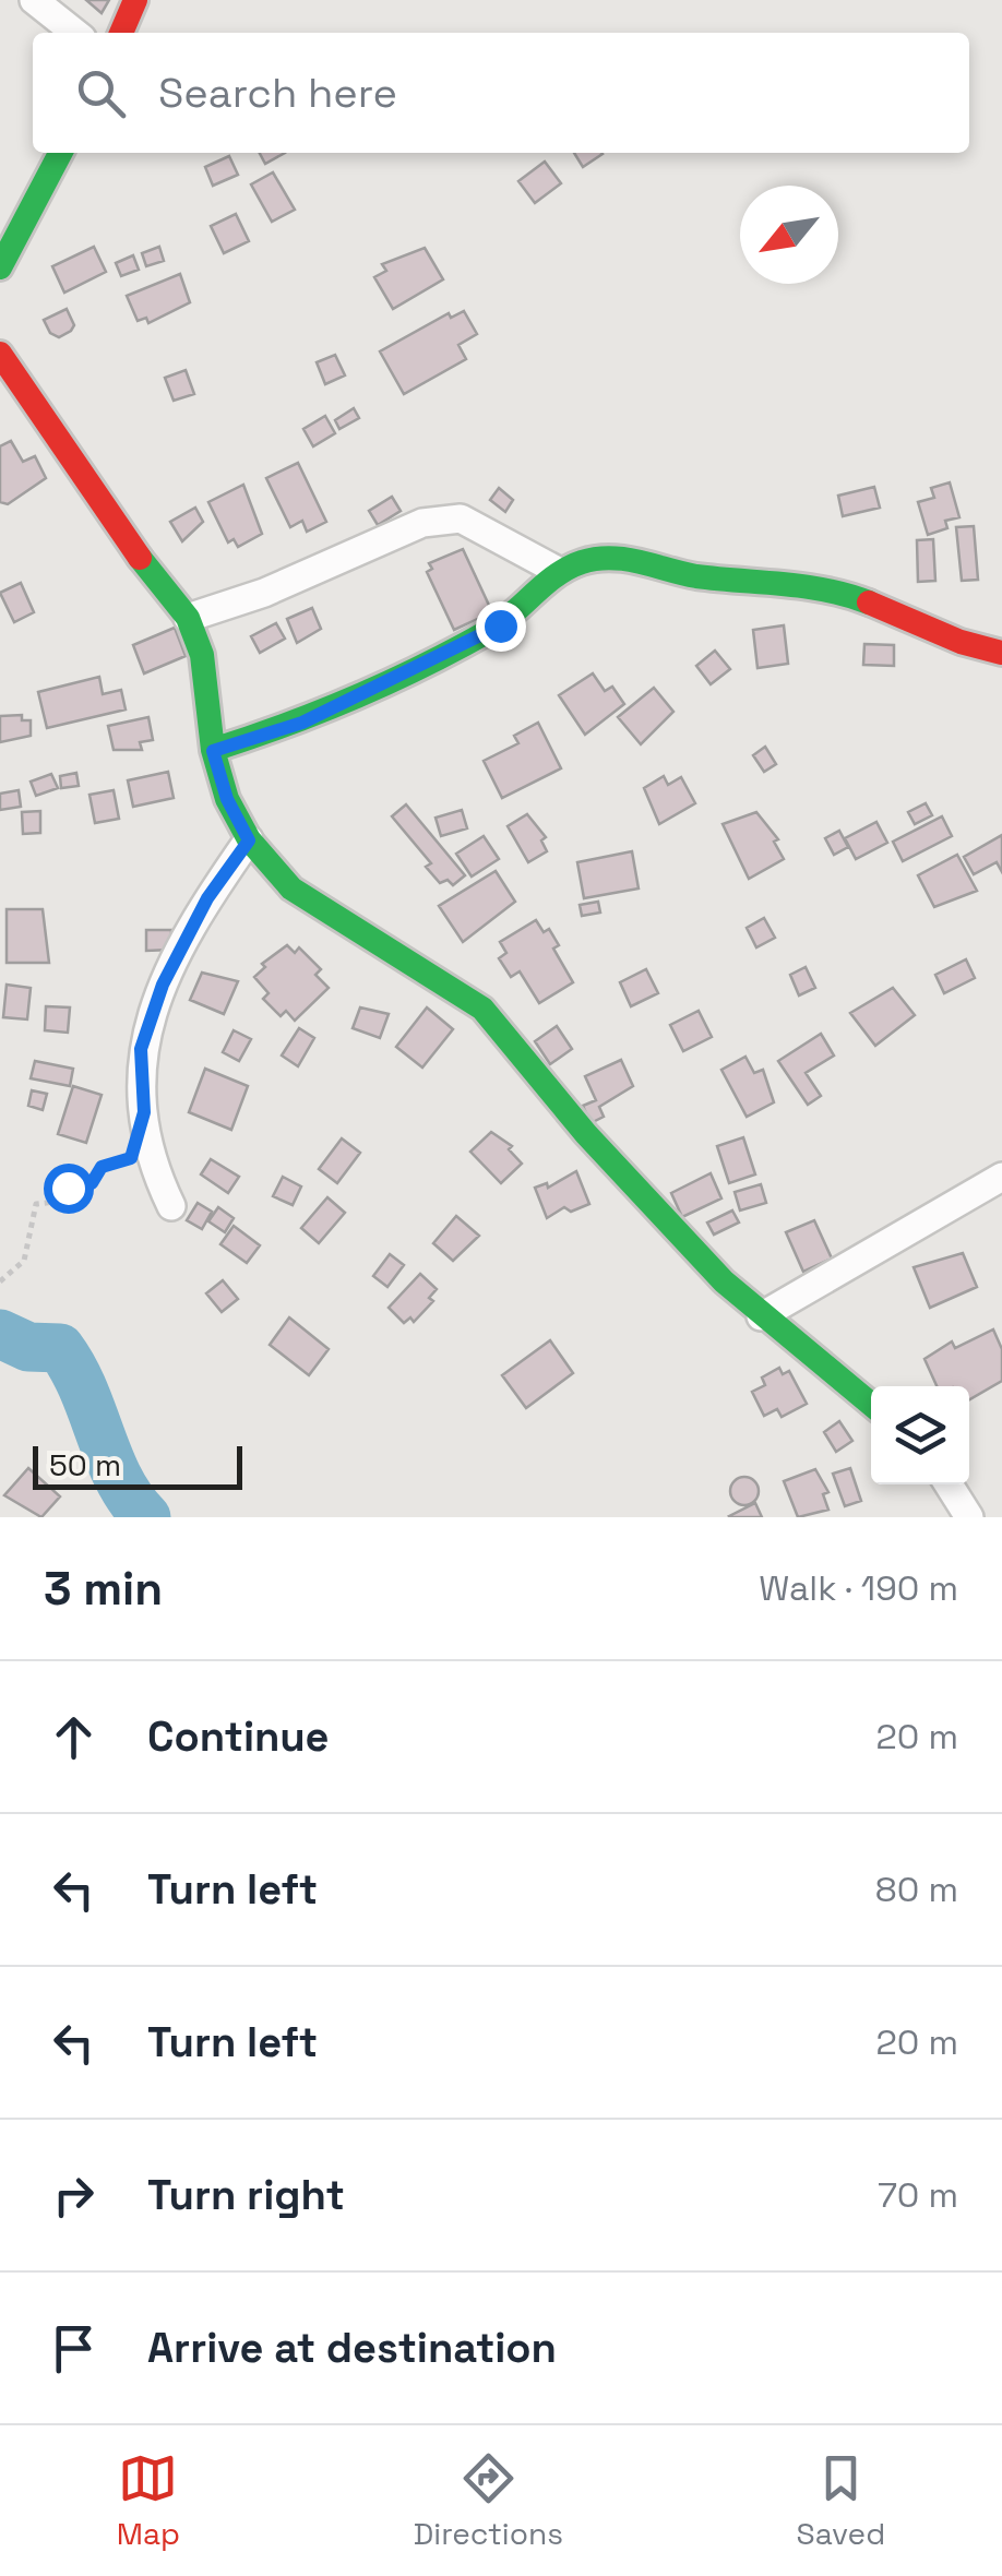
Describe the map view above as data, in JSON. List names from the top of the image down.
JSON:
{
  "scale_bar": "50 m",
  "north": "bottom left",
  "page": {
    "search": "Search here",
    "scale": "50 m",
    "heading": ["3 min", "Walk · 190 m"],
    "list": [
      ["Continue", "20 m"],
      ["Turn left", "80 m"],
      ["Turn left", "20 m"],
      ["Turn right", "70 m"],
      "Arrive at destination"
    ],
    "nav": ["Map", "Directions", "Saved"]
  }
}
